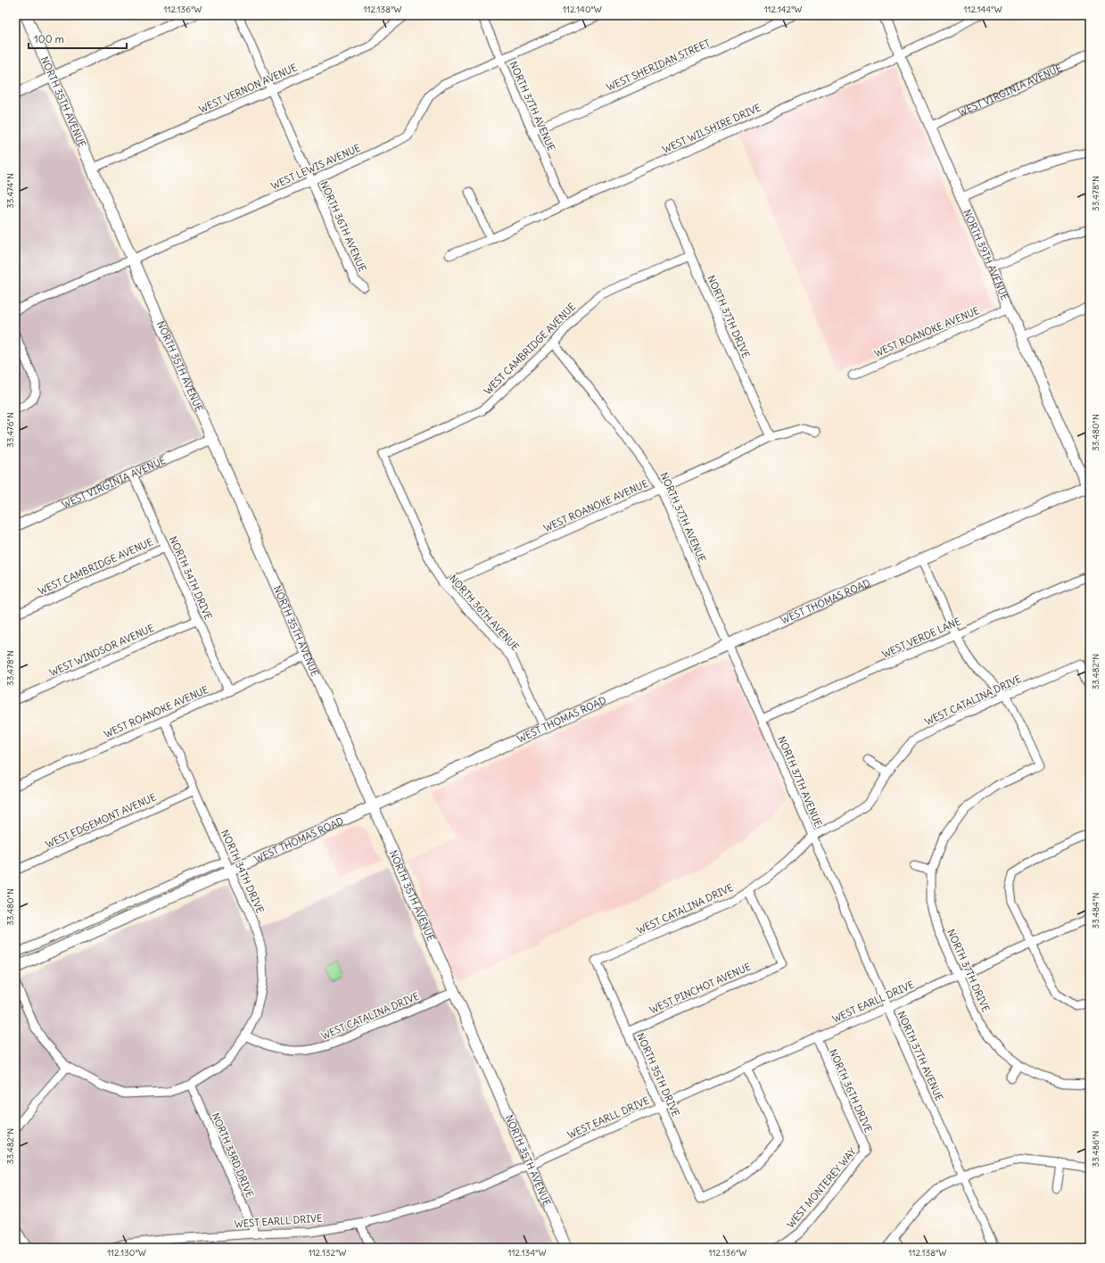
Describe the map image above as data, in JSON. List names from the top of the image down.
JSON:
{
  "streets": {
    "main road": ["NORTH 35TH AVENUE", "WEST THOMAS ROAD"],
    "street": [
      "WEST SHERIDAN STREET",
      "WEST VERNON AVENUE",
      "WEST VIRGINIA AVENUE",
      "NORTH 37TH AVENUE",
      "WEST WILSHIRE DRIVE",
      "WEST LEWIS AVENUE",
      "NORTH 36TH AVENUE",
      "NORTH 39TH AVENUE",
      "NORTH 37TH DRIVE",
      "WEST ROANOKE AVENUE",
      "WEST CAMBRIDGE AVENUE",
      "NORTH 34TH DRIVE",
      "WEST VERDE LANE",
      "WEST WINDSOR AVENUE",
      "WEST CATALINA DRIVE",
      "WEST EDGEMONT AVENUE",
      "WEST PINCHOT AVENUE",
      "WEST EARLL DRIVE",
      "NORTH 35TH DRIVE",
      "NORTH 36TH DRIVE",
      "NORTH 33RD DRIVE",
      "WEST MONTEREY WAY"
    ]
  },
  "crossings": [
    ["WEST SHERIDAN STREET", "NORTH 37TH AVENUE"],
    ["WEST VERNON AVENUE", "NORTH 35TH AVENUE"],
    ["WEST VERNON AVENUE", "NORTH 36TH AVENUE"],
    ["WEST VIRGINIA AVENUE", "NORTH 35TH AVENUE"],
    ["WEST VIRGINIA AVENUE", "NORTH 39TH AVENUE"],
    ["WEST VIRGINIA AVENUE", "NORTH 34TH DRIVE"],
    ["NORTH 35TH AVENUE", "WEST LEWIS AVENUE"],
    ["NORTH 35TH AVENUE", "WEST ROANOKE AVENUE"],
    ["NORTH 35TH AVENUE", "WEST THOMAS ROAD"],
    ["NORTH 35TH AVENUE", "WEST CATALINA DRIVE"],
    ["NORTH 35TH AVENUE", "WEST EARLL DRIVE"],
    ["NORTH 37TH AVENUE", "WEST WILSHIRE DRIVE"],
    ["NORTH 37TH AVENUE", "WEST LEWIS AVENUE"],
    ["NORTH 37TH AVENUE", "WEST ROANOKE AVENUE"],
    ["NORTH 37TH AVENUE", "WEST CAMBRIDGE AVENUE"],
    ["NORTH 37TH AVENUE", "WEST THOMAS ROAD"],
    ["NORTH 37TH AVENUE", "WEST VERDE LANE"],
    ["NORTH 37TH AVENUE", "WEST CATALINA DRIVE"],
    ["NORTH 37TH AVENUE", "WEST EARLL DRIVE"],
    ["WEST WILSHIRE DRIVE", "NORTH 39TH AVENUE"],
    ["WEST LEWIS AVENUE", "NORTH 36TH AVENUE"],
    ["NORTH 36TH AVENUE", "WEST ROANOKE AVENUE"],
    ["NORTH 36TH AVENUE", "WEST CAMBRIDGE AVENUE"],
    ["NORTH 36TH AVENUE", "WEST THOMAS ROAD"],
    ["NORTH 39TH AVENUE", "WEST ROANOKE AVENUE"],
    ["NORTH 39TH AVENUE", "WEST THOMAS ROAD"],
    ["NORTH 37TH DRIVE", "WEST ROANOKE AVENUE"],
    ["NORTH 37TH DRIVE", "WEST CAMBRIDGE AVENUE"],
    ["NORTH 37TH DRIVE", "WEST CATALINA DRIVE"],
    ["NORTH 37TH DRIVE", "WEST EARLL DRIVE"],
    ["WEST ROANOKE AVENUE", "NORTH 34TH DRIVE"],
    ["WEST CAMBRIDGE AVENUE", "NORTH 34TH DRIVE"],
    ["NORTH 34TH DRIVE", "WEST THOMAS ROAD"],
    ["NORTH 34TH DRIVE", "WEST WINDSOR AVENUE"],
    ["NORTH 34TH DRIVE", "WEST CATALINA DRIVE"],
    ["NORTH 34TH DRIVE", "WEST EDGEMONT AVENUE"],
    ["WEST CATALINA DRIVE", "WEST PINCHOT AVENUE"],
    ["WEST CATALINA DRIVE", "NORTH 35TH DRIVE"],
    ["WEST PINCHOT AVENUE", "NORTH 35TH DRIVE"],
    ["WEST EARLL DRIVE", "NORTH 35TH DRIVE"],
    ["WEST EARLL DRIVE", "NORTH 36TH DRIVE"],
    ["WEST EARLL DRIVE", "NORTH 33RD DRIVE"],
    ["NORTH 36TH DRIVE", "WEST MONTEREY WAY"]
  ],
  "scale_bar": "100 m",
  "coordinates": [
    "112.136°W",
    "112.138°W",
    "112.140°W",
    "112.142°W",
    "112.144°W",
    "33.474°N",
    "33.478°N",
    "33.476°N",
    "33.480°N",
    "33.482°N",
    "33.484°N",
    "33.486°N",
    "112.130°W",
    "112.132°W",
    "112.134°W"
  ]
}
